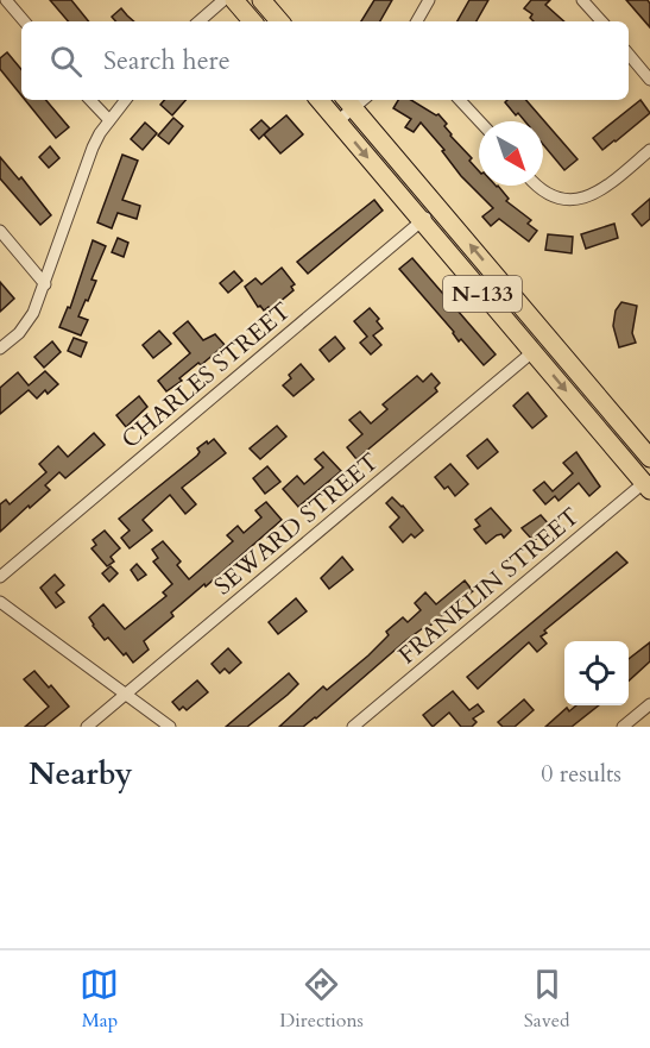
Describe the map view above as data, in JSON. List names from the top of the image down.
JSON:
{
  "streets": {
    "main road": ["N-133"],
    "street": ["CHARLES STREET", "SEWARD STREET", "FRANKLIN STREET"]
  },
  "crossings": [
    ["N-133", "CHARLES STREET"],
    ["N-133", "SEWARD STREET"],
    ["N-133", "FRANKLIN STREET"]
  ],
  "north": "bottom right",
  "page": {
    "search": "Search here",
    "heading": ["Nearby", "0 results"],
    "nav": ["Map", "Directions", "Saved"]
  }
}
